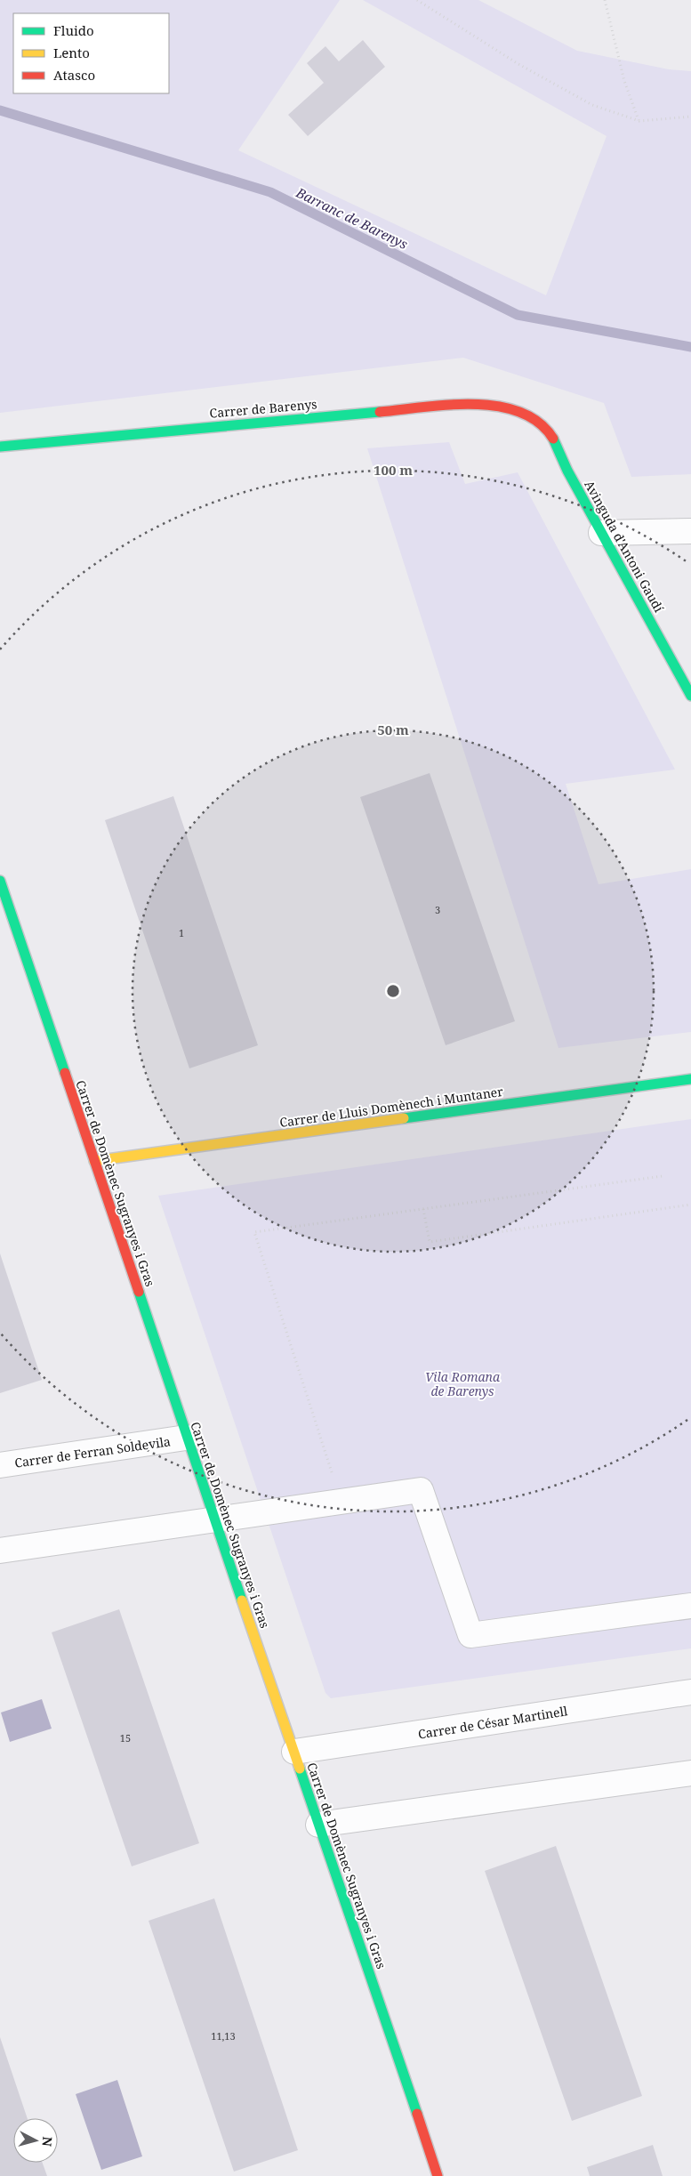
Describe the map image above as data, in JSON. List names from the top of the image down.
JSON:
{
  "streets": {
    "street": [
      "Carrer de Barenys",
      "Avinguda d'Antoni Gaudí",
      "Carrer de Lluis Domènech i Muntaner",
      "Carrer de Domènec Sugranyes i Gras",
      "Carrer de Ferran Soldevila",
      "Carrer de César Martinell"
    ]
  },
  "crossings": [
    ["Carrer de Barenys", "Avinguda d'Antoni Gaudí"],
    ["Carrer de Lluis Domènech i Muntaner", "Carrer de Domènec Sugranyes i Gras"],
    ["Carrer de Domènec Sugranyes i Gras", "Carrer de Ferran Soldevila"],
    ["Carrer de Domènec Sugranyes i Gras", "Carrer de César Martinell"]
  ],
  "water": ["Barranc de Barenys"],
  "parks": ["Vila Romana de Barenys"],
  "house_numbers": [
    "3",
    "1",
    "15",
    "11,13"
  ],
  "legend": ["Fluido", "Lento", "Atasco"],
  "north": "right",
  "rings": ["100 m", "50 m"]
}
